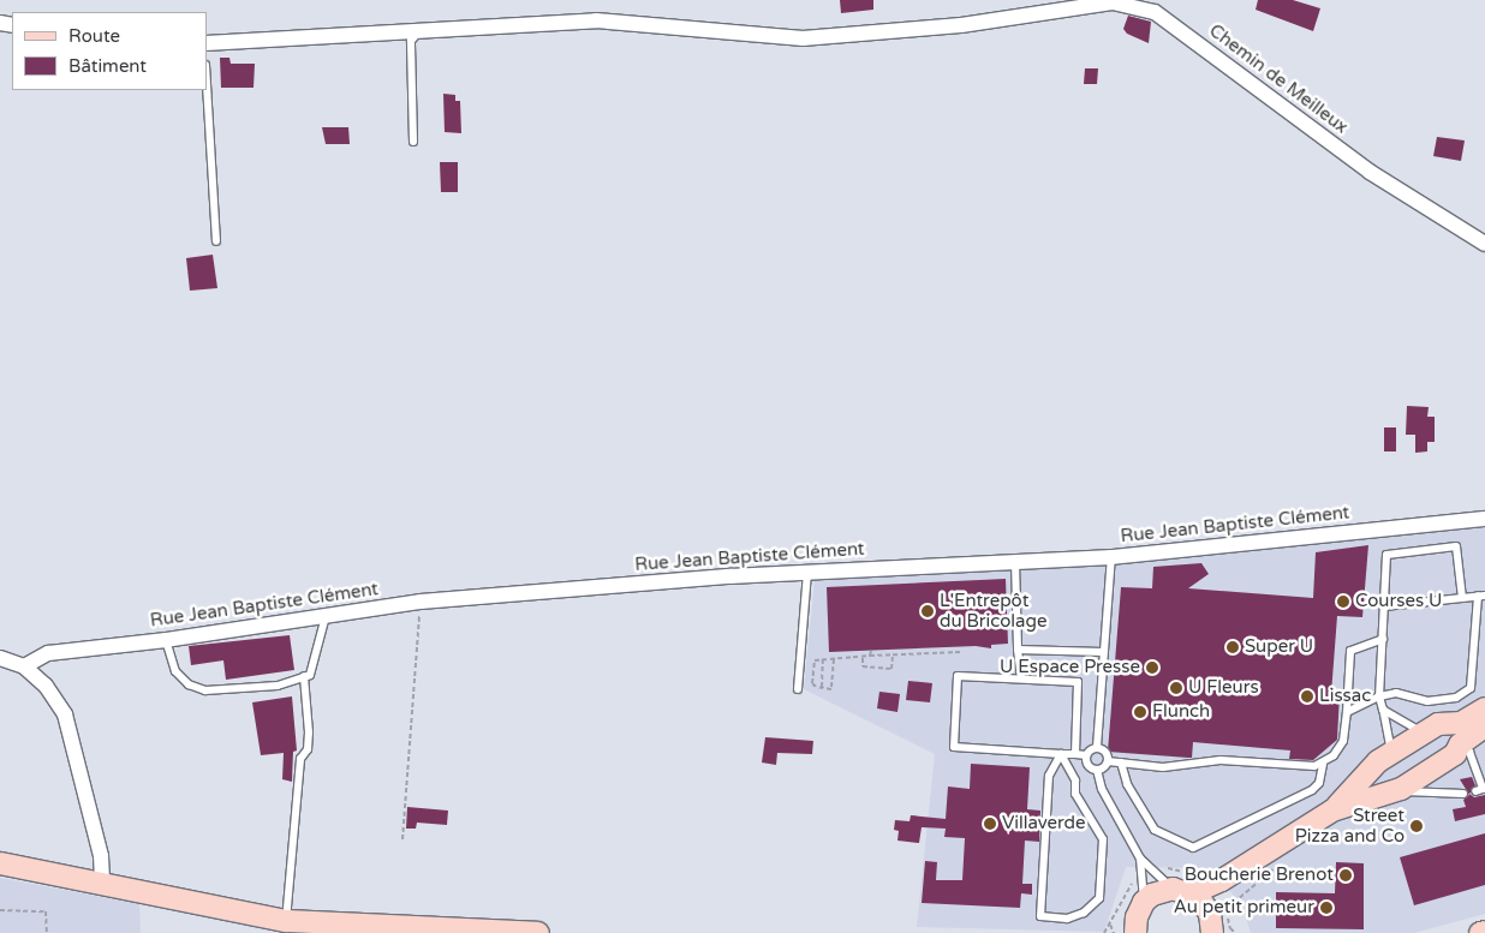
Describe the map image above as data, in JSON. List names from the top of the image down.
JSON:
{
  "streets": {
    "street": ["Chemin de Meilleux", "Rue Jean Baptiste Clément"]
  },
  "places": [
    "Courses U",
    "L'Entrepôt du Bricolage",
    "Super U",
    "U Espace Presse",
    "U Fleurs",
    "Lissac",
    "Flunch",
    "Villaverde",
    "Street Pizza and Co",
    "Boucherie Brenot",
    "Au petit primeur"
  ],
  "legend": ["Route", "Bâtiment"]
}
